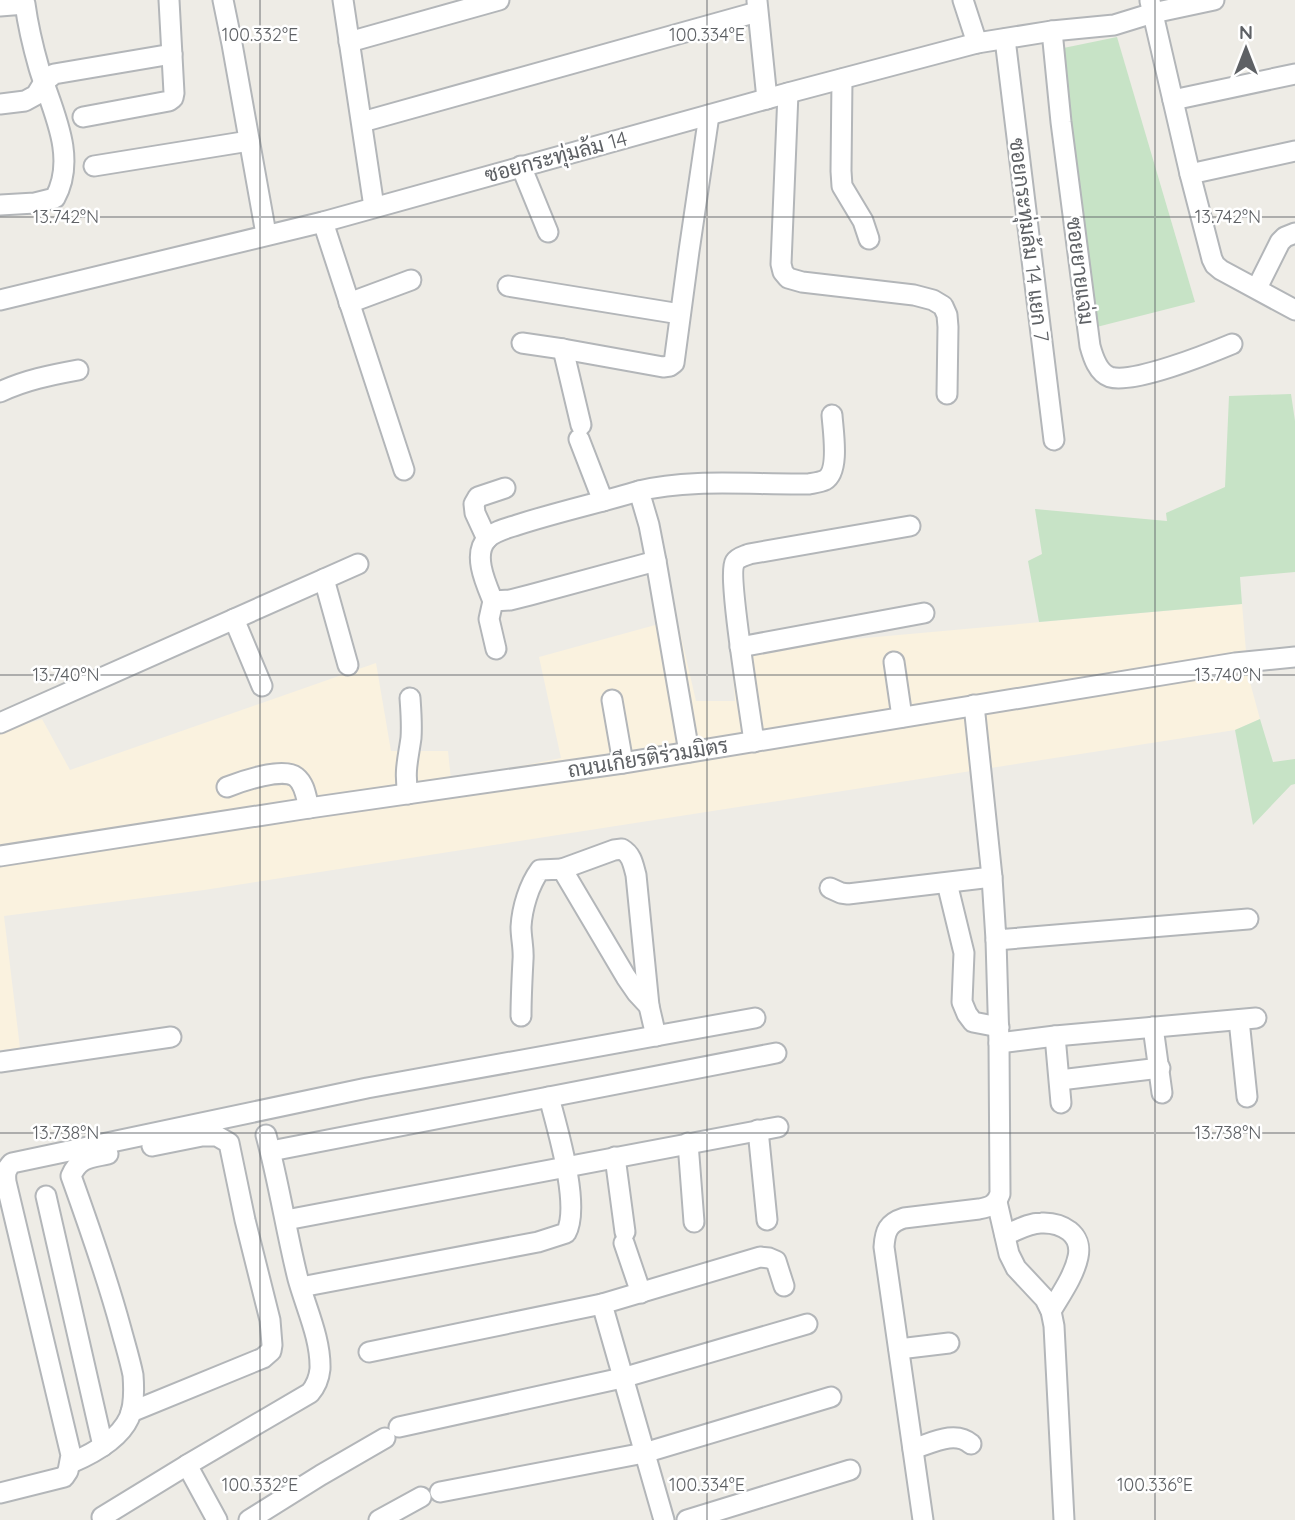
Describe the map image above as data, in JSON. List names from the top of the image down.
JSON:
{
  "streets": {
    "street": [
      "ซอยกระทุ่มล้ม 14",
      "ซอยกระทุ่มล้ม 14 แยก 7",
      "ซอยยายแจ่ม",
      "ถนนเกียรติร่วมมิตร"
    ]
  },
  "crossings": [
    ["ซอยกระทุ่มล้ม 14", "ซอยกระทุ่มล้ม 14 แยก 7"],
    ["ซอยกระทุ่มล้ม 14", "ซอยยายแจ่ม"]
  ],
  "north": "top",
  "coordinates": [
    "100.332°E",
    "100.334°E",
    "13.742°N",
    "13.740°N",
    "13.738°N",
    "100.336°E"
  ]
}
